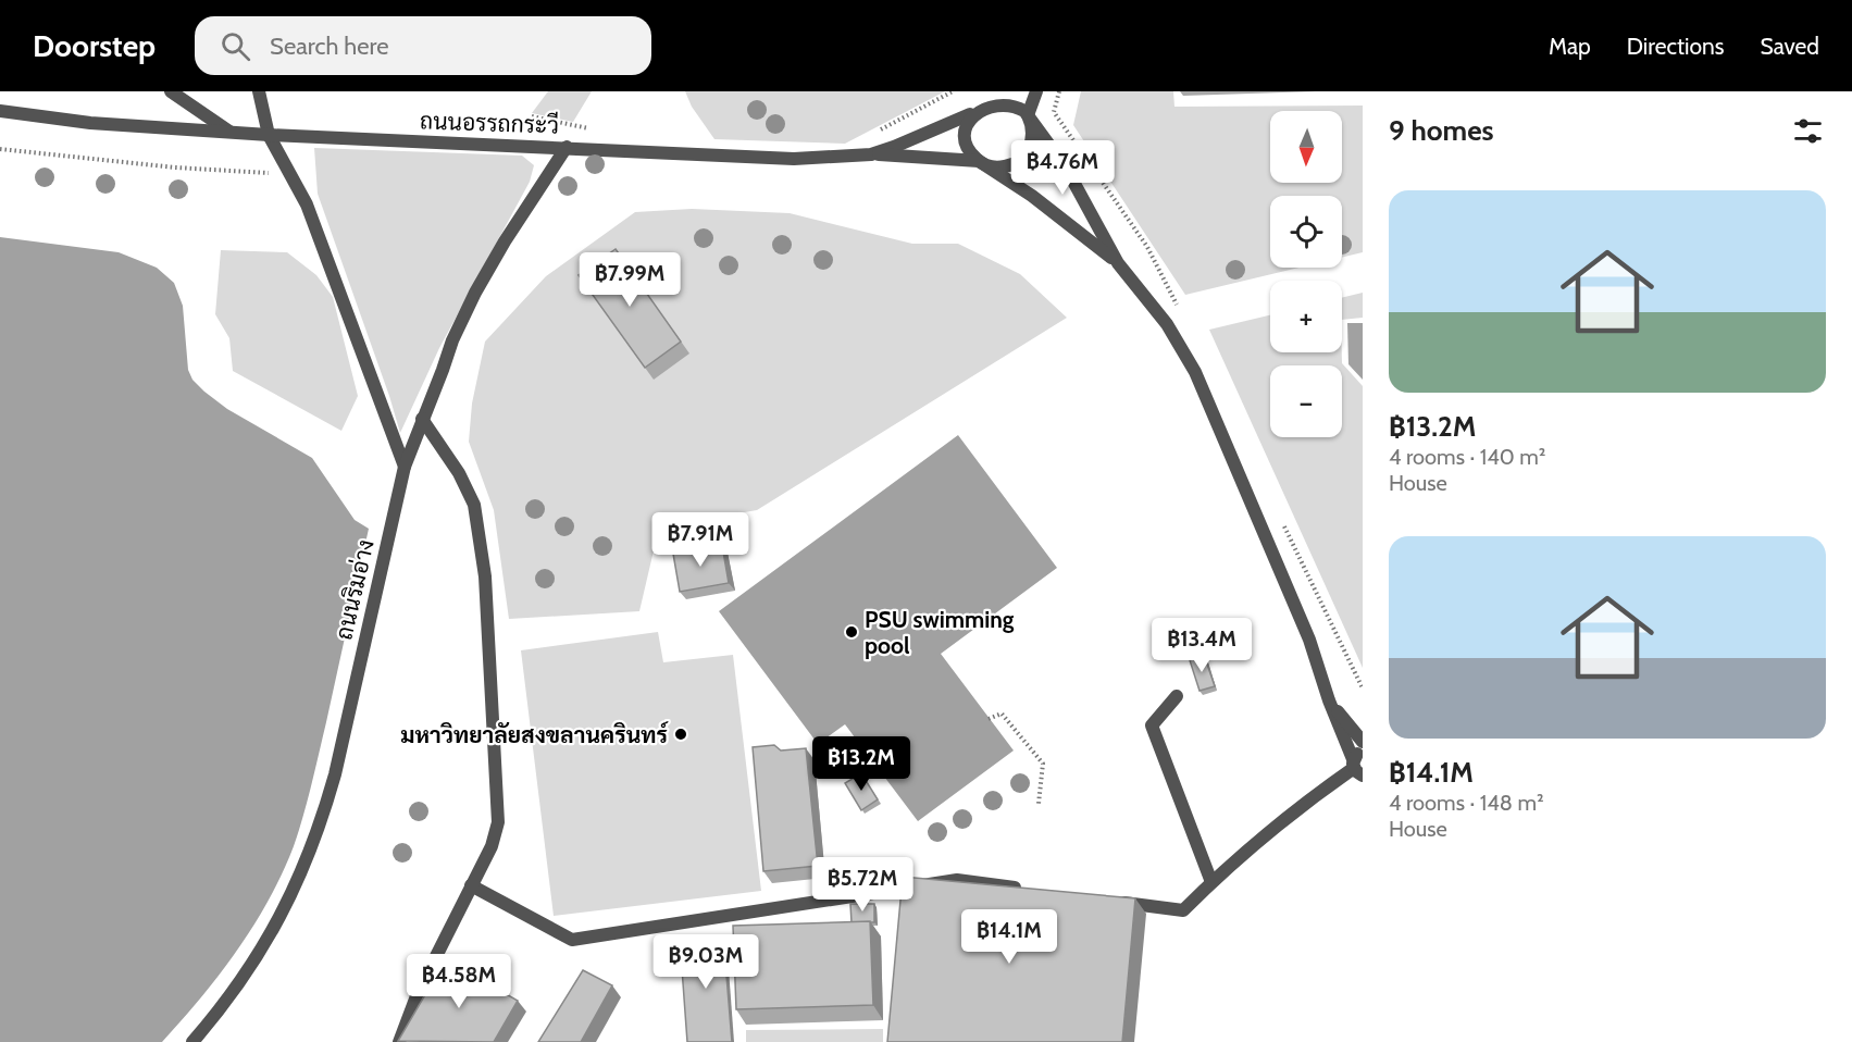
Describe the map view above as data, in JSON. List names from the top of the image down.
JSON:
{
  "streets": {
    "street": ["ถนนอรรถกระวี", "ถนนริมอ่าง"]
  },
  "crossings": [
    ["ถนนอรรถกระวี", "ถนนริมอ่าง"]
  ],
  "places": ["PSU swimming pool", "มหาวิทยาลัยสงขลานครินทร์"],
  "north": "bottom",
  "page": {
    "header": "Doorstep",
    "search": "Search here",
    "nav": ["Map", "Directions", "Saved"],
    "heading": "9 homes",
    "map_buttons": ["+", "−"],
    "price": [
      "฿4.76M",
      "฿7.99M",
      "฿7.91M",
      "฿13.4M",
      "฿13.2M",
      "฿5.72M",
      "฿14.1M",
      "฿9.03M",
      "฿4.58M"
    ],
    "list": [
      {
        "name": "฿13.2M",
        "note": "4 rooms · 140 m² · House"
      },
      {
        "name": "฿14.1M",
        "note": "4 rooms · 148 m² · House"
      }
    ]
  }
}
